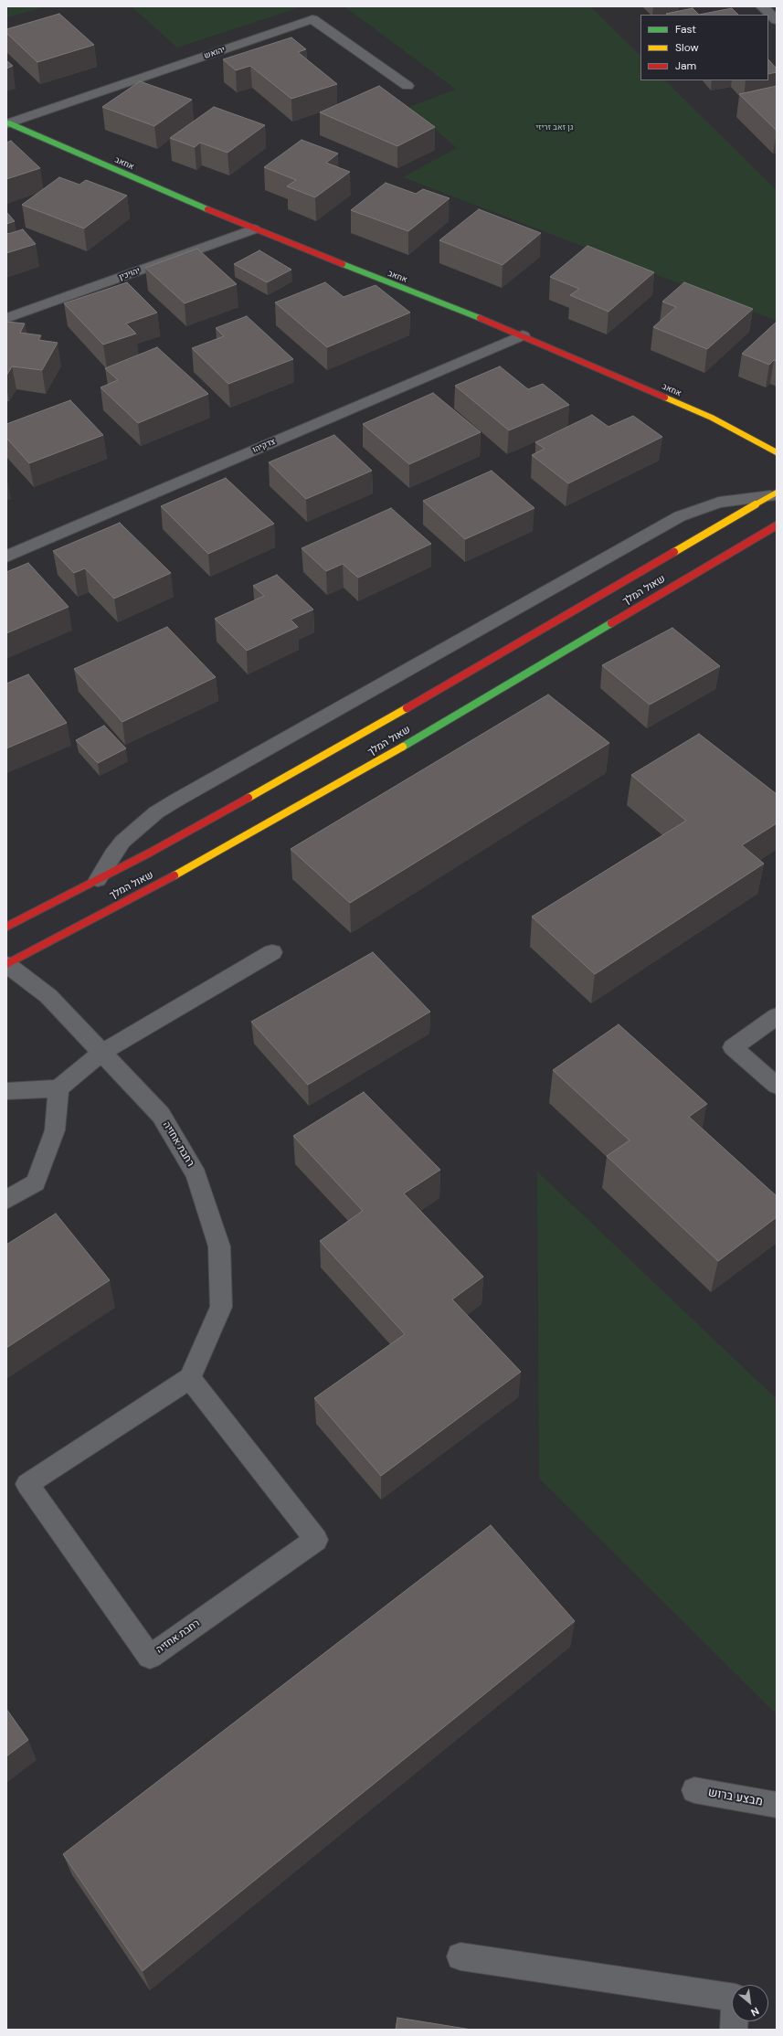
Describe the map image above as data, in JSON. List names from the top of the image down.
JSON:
{
  "streets": {
    "street": [
      "יהואש",
      "אחאב",
      "יהויכין",
      "צדקיהו",
      "שאול המלך",
      "רחבת אחזיה",
      "מבצע ברוש"
    ]
  },
  "crossings": [
    ["יהואש", "אחאב"],
    ["אחאב", "יהויכין"],
    ["אחאב", "צדקיהו"],
    ["שאול המלך", "רחבת אחזיה"]
  ],
  "parks": ["גן זאב זריזי"],
  "legend": ["Fast", "Slow", "Jam"],
  "north": "bottom right"
}
